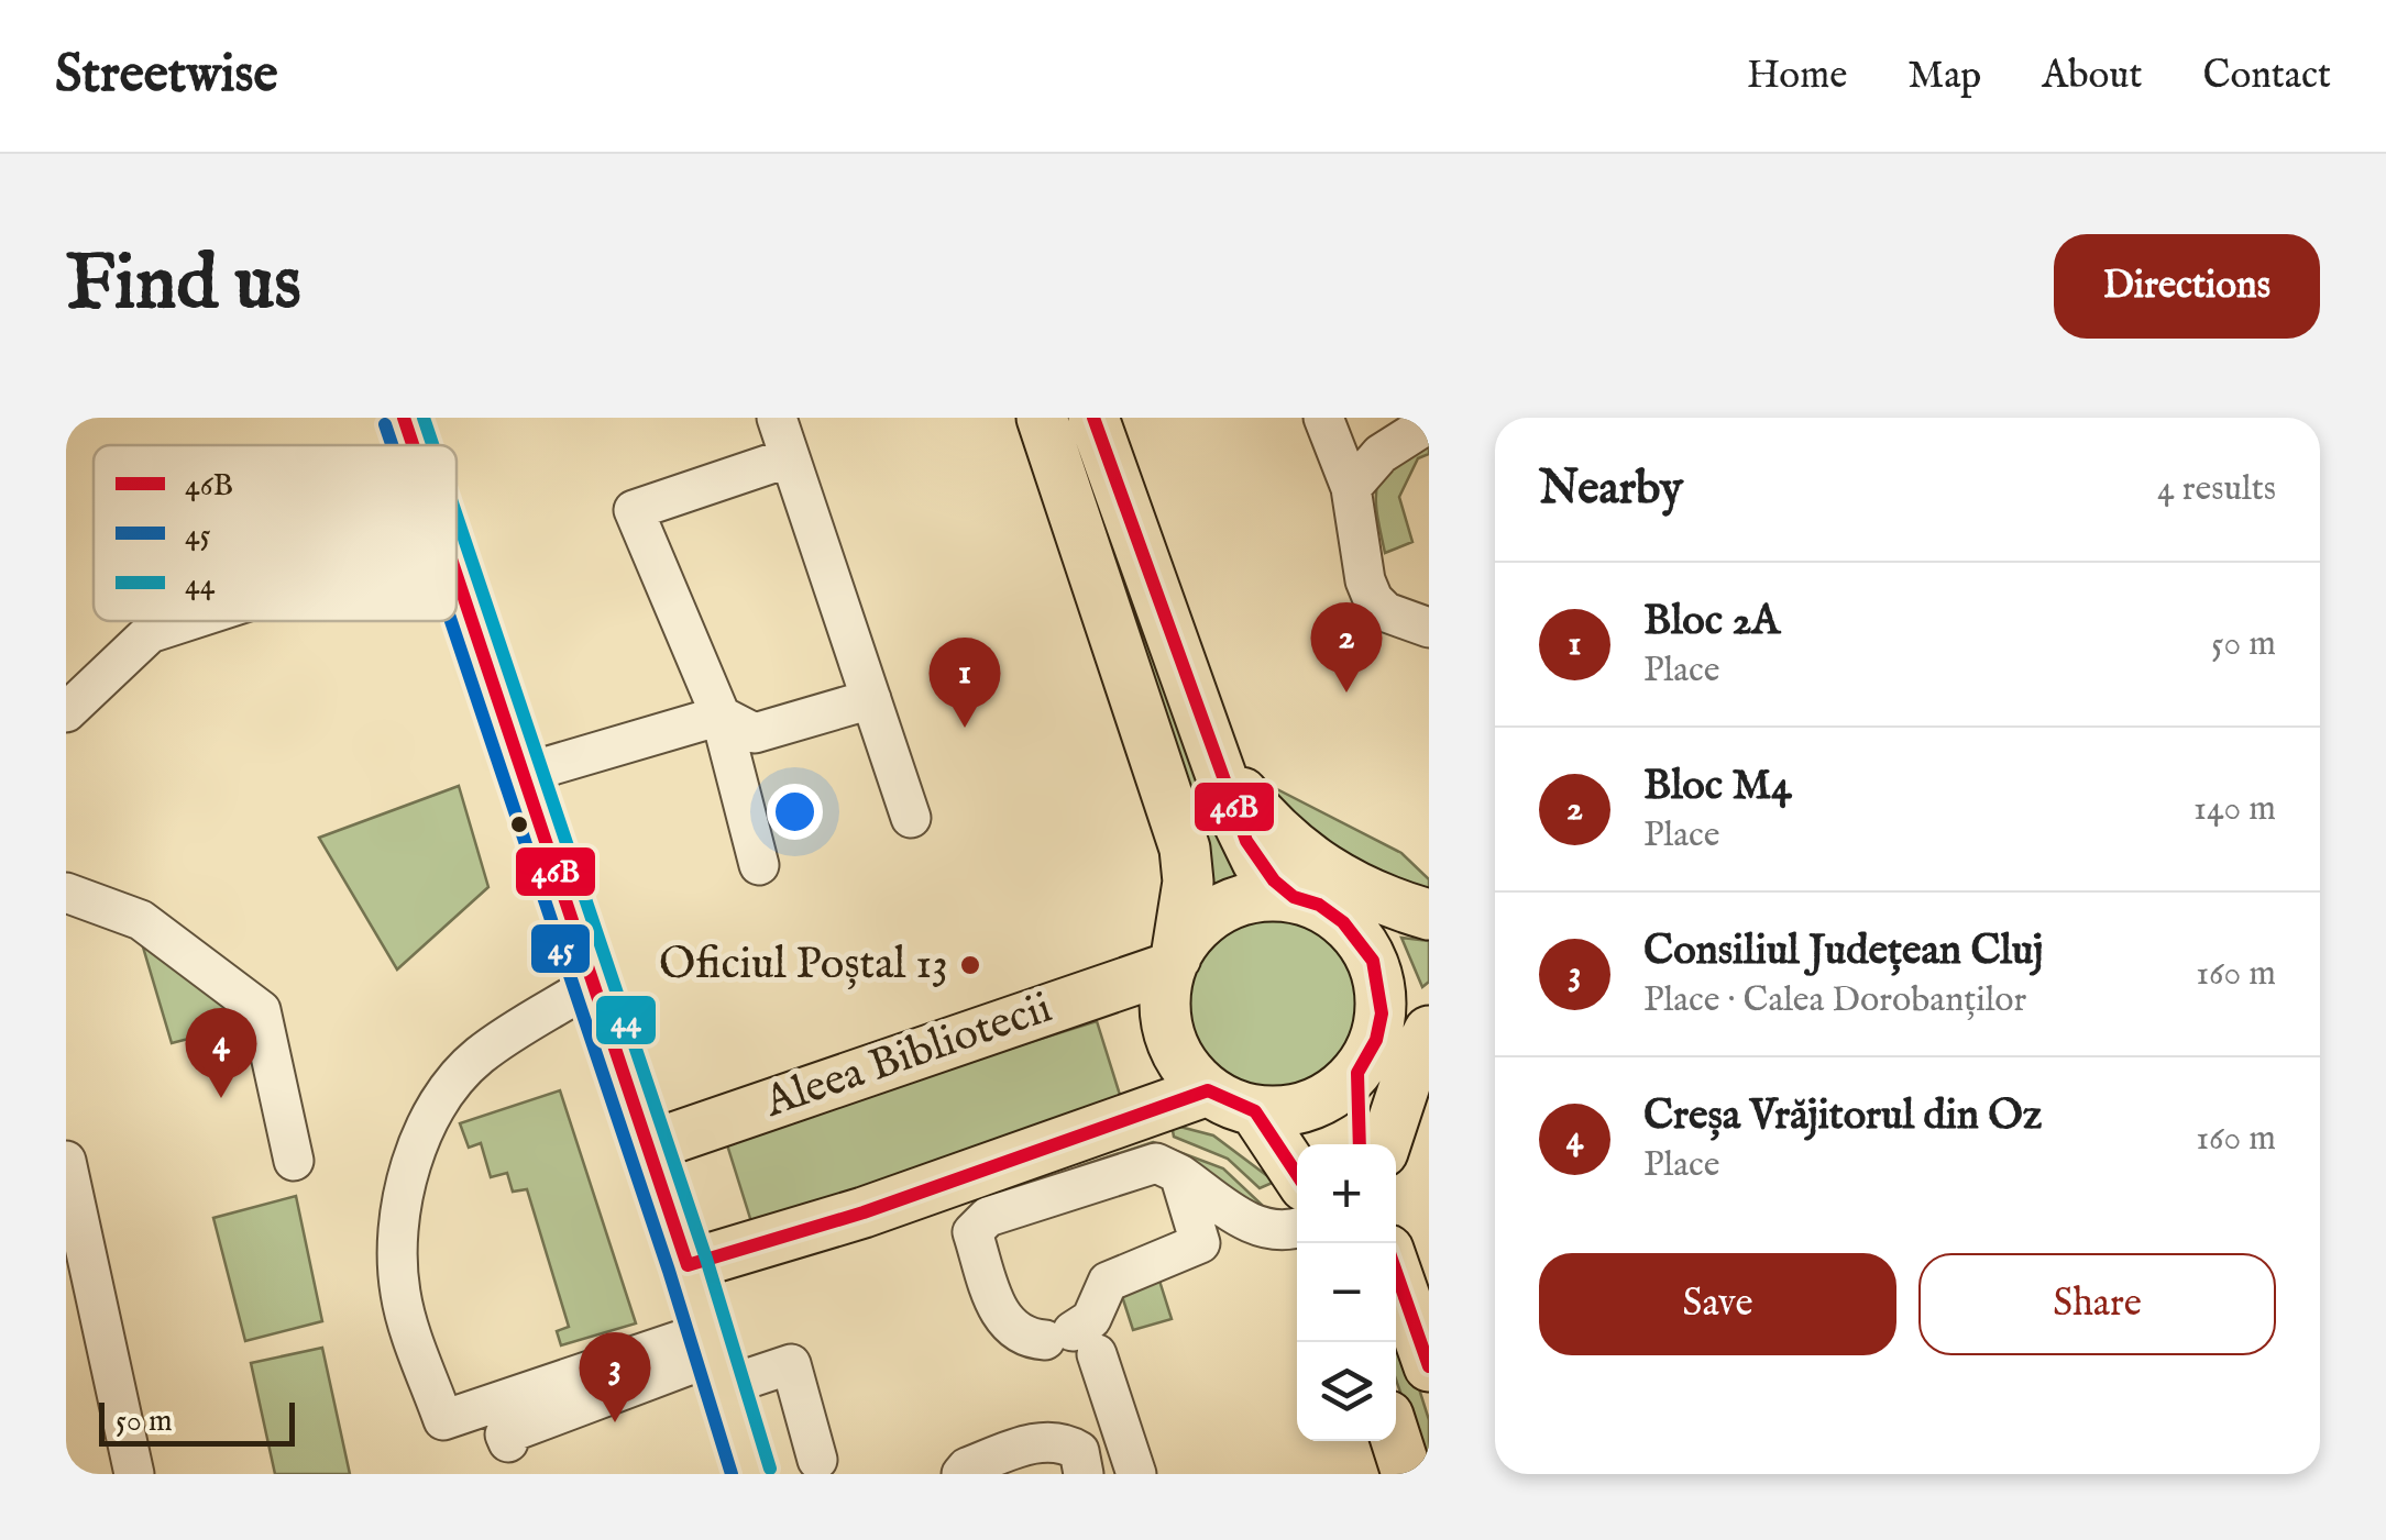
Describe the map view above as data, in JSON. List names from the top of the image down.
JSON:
{
  "streets": {
    "main road": ["Aleea Bibliotecii"]
  },
  "places": ["Oficiul Poștal 13"],
  "lines": ["transit line 46B", "transit line 44", "transit line 45"],
  "legend": ["46B", "45", "44"],
  "scale_bar": "50 m",
  "page": {
    "header": "Streetwise",
    "nav": [
      "Home",
      "Map",
      "About",
      "Contact"
    ],
    "buttons": [
      "Directions",
      ["Save", "Share"]
    ],
    "title": "Find us",
    "heading": ["Nearby", "4 results"],
    "list": [
      {
        "mark": "1",
        "name": "Bloc 2A",
        "note": "Place",
        "value": "50 m"
      },
      {
        "mark": "2",
        "name": "Bloc M4",
        "note": "Place",
        "value": "140 m"
      },
      {
        "mark": "3",
        "name": "Consiliul Județean Cluj",
        "note": "Place · Calea Dorobanților",
        "value": "160 m"
      },
      {
        "mark": "4",
        "name": "Creșa Vrăjitorul din Oz",
        "note": "Place",
        "value": "160 m"
      }
    ],
    "pins": [
      "2",
      "1",
      "4",
      "3"
    ],
    "map_buttons": ["+", "−"],
    "scale": "50 m"
  }
}
